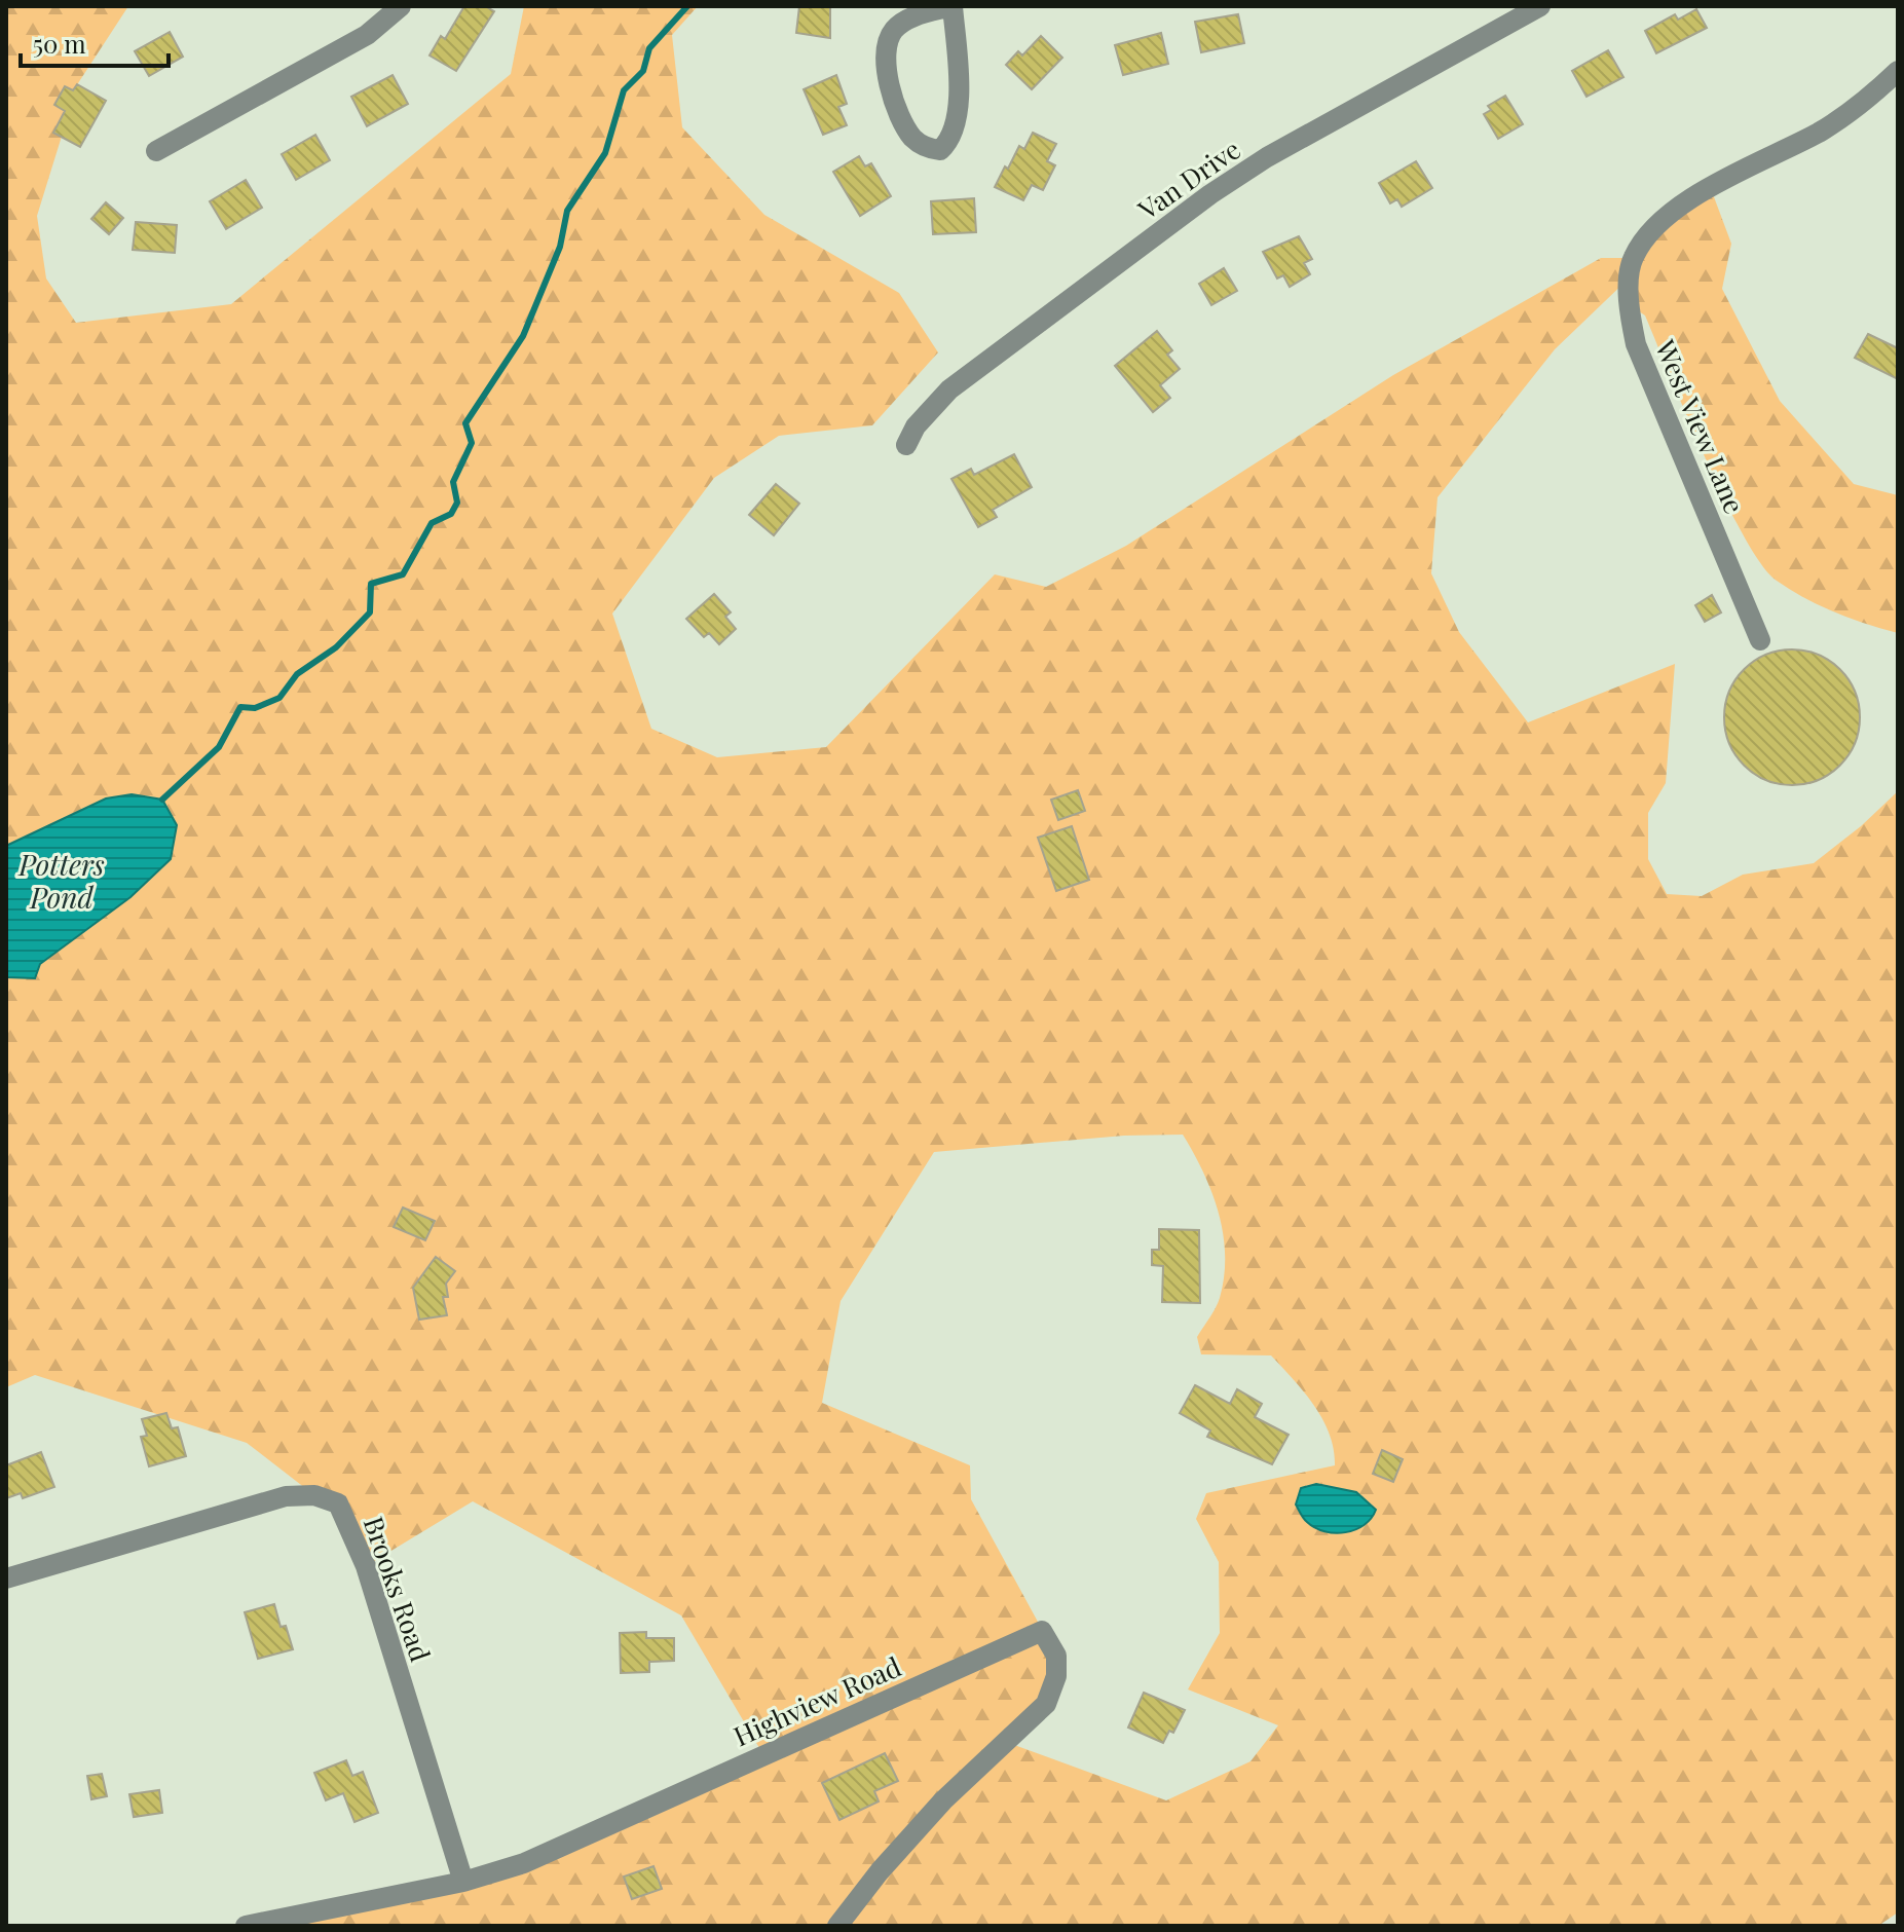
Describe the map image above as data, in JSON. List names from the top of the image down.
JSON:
{
  "streets": {
    "street": [
      "Van Drive",
      "West View Lane",
      "Brooks Road",
      "Highview Road"
    ]
  },
  "crossings": [
    ["Brooks Road", "Highview Road"]
  ],
  "water": ["Potters Pond"],
  "scale_bar": "50 m"
}
